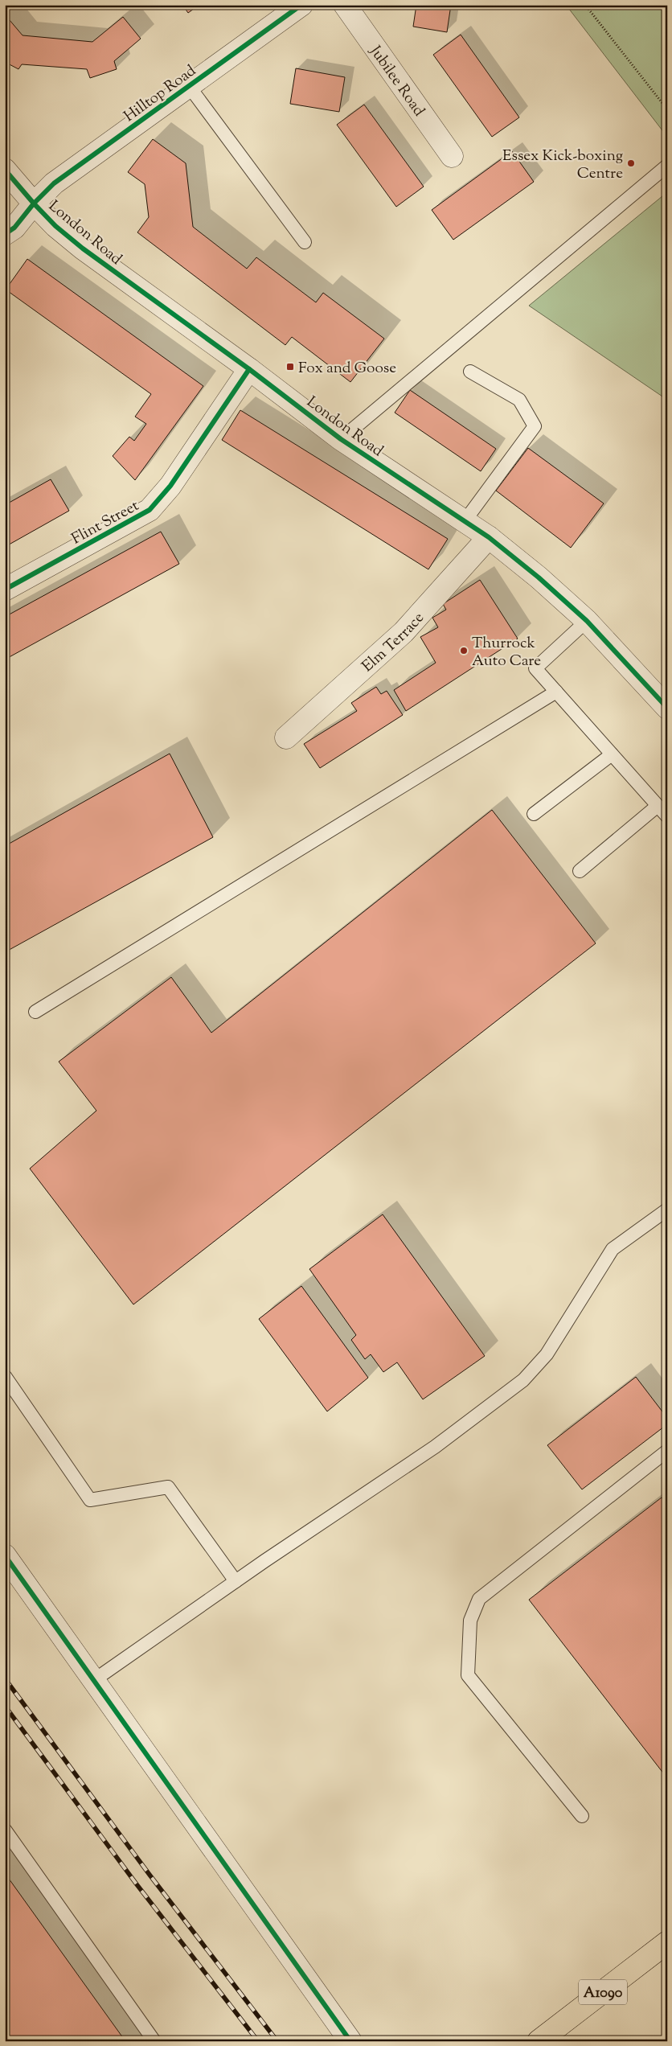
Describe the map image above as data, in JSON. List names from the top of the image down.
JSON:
{
  "streets": {
    "main road": ["A1090"],
    "street": [
      "Jubilee Road",
      "Hilltop Road",
      "London Road",
      "Flint Street",
      "Elm Terrace"
    ]
  },
  "crossings": [
    ["Hilltop Road", "London Road"],
    ["London Road", "Flint Street"],
    ["London Road", "Elm Terrace"]
  ],
  "places": {
    "other": ["Essex Kick-boxing Centre", "Thurrock Auto Care"],
    "transit": ["Fox and Goose"]
  }
}
